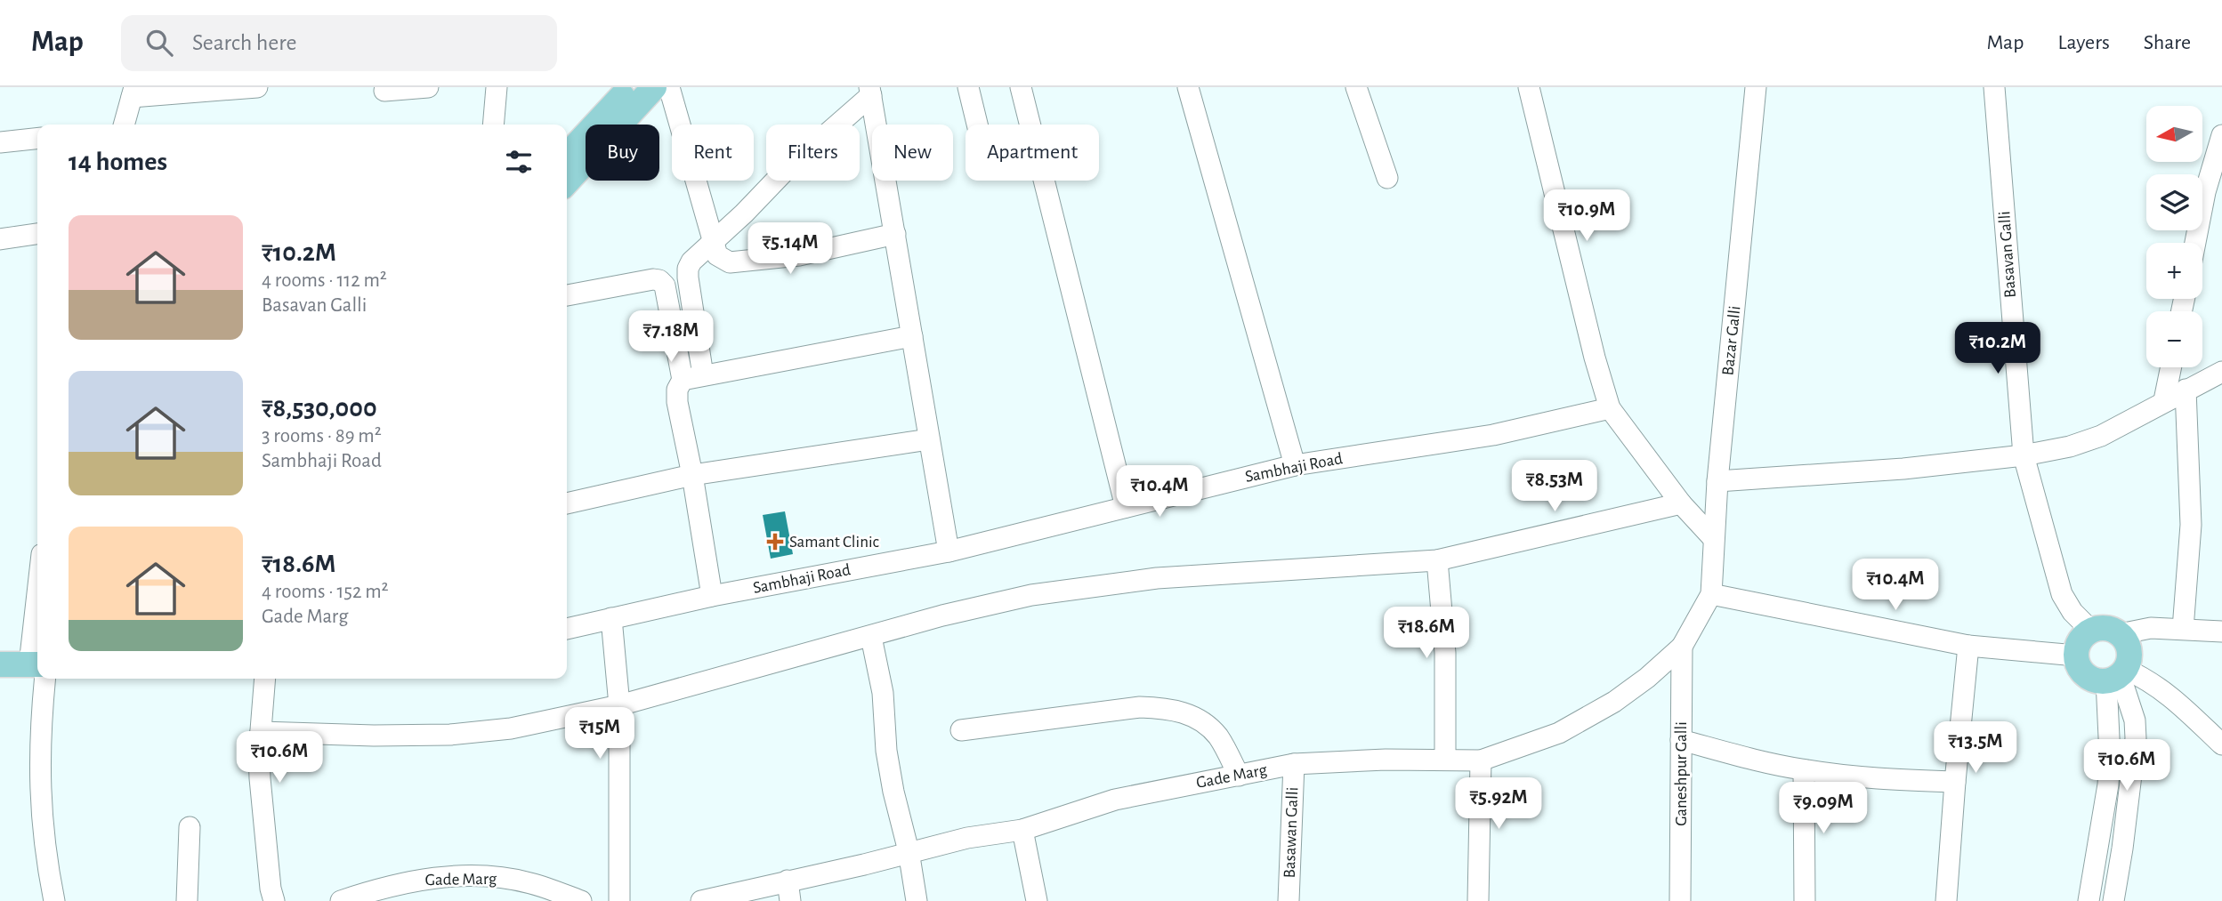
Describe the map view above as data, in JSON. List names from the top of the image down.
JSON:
{
  "streets": {
    "street": [
      "Basavan Galli",
      "Bazar Galli",
      "Sambhaji Road",
      "Ganeshpur Galli",
      "Gade Marg",
      "Basawan Galli"
    ]
  },
  "crossings": [
    ["Bazar Galli", "Gade Marg"],
    ["Ganeshpur Galli", "Gade Marg"],
    ["Gade Marg", "Basawan Galli"]
  ],
  "places": {
    "health": ["Samant Clinic"]
  },
  "north": "left",
  "page": {
    "header": "Map",
    "search": "Search here",
    "nav": ["Map", "Layers", "Share"],
    "map_buttons": ["+", "−"],
    "chip": [
      "Buy",
      "Rent",
      "Filters",
      "New",
      "Apartment"
    ],
    "heading": "14 homes",
    "price": [
      "₹10.9M",
      "₹5.14M",
      "₹7.18M",
      "₹10.2M",
      "₹8.53M",
      "₹10.4M",
      "₹10.4M",
      "₹18.6M",
      "₹15M",
      "₹13.5M",
      "₹10.6M",
      "₹10.6M",
      "₹5.92M",
      "₹9.09M"
    ],
    "list": [
      {
        "name": "₹10.2M",
        "note": "4 rooms · 112 m² · Basavan Galli"
      },
      {
        "name": "₹8,530,000",
        "note": "3 rooms · 89 m² · Sambhaji Road"
      },
      {
        "name": "₹18.6M",
        "note": "4 rooms · 152 m² · Gade Marg"
      }
    ]
  }
}
